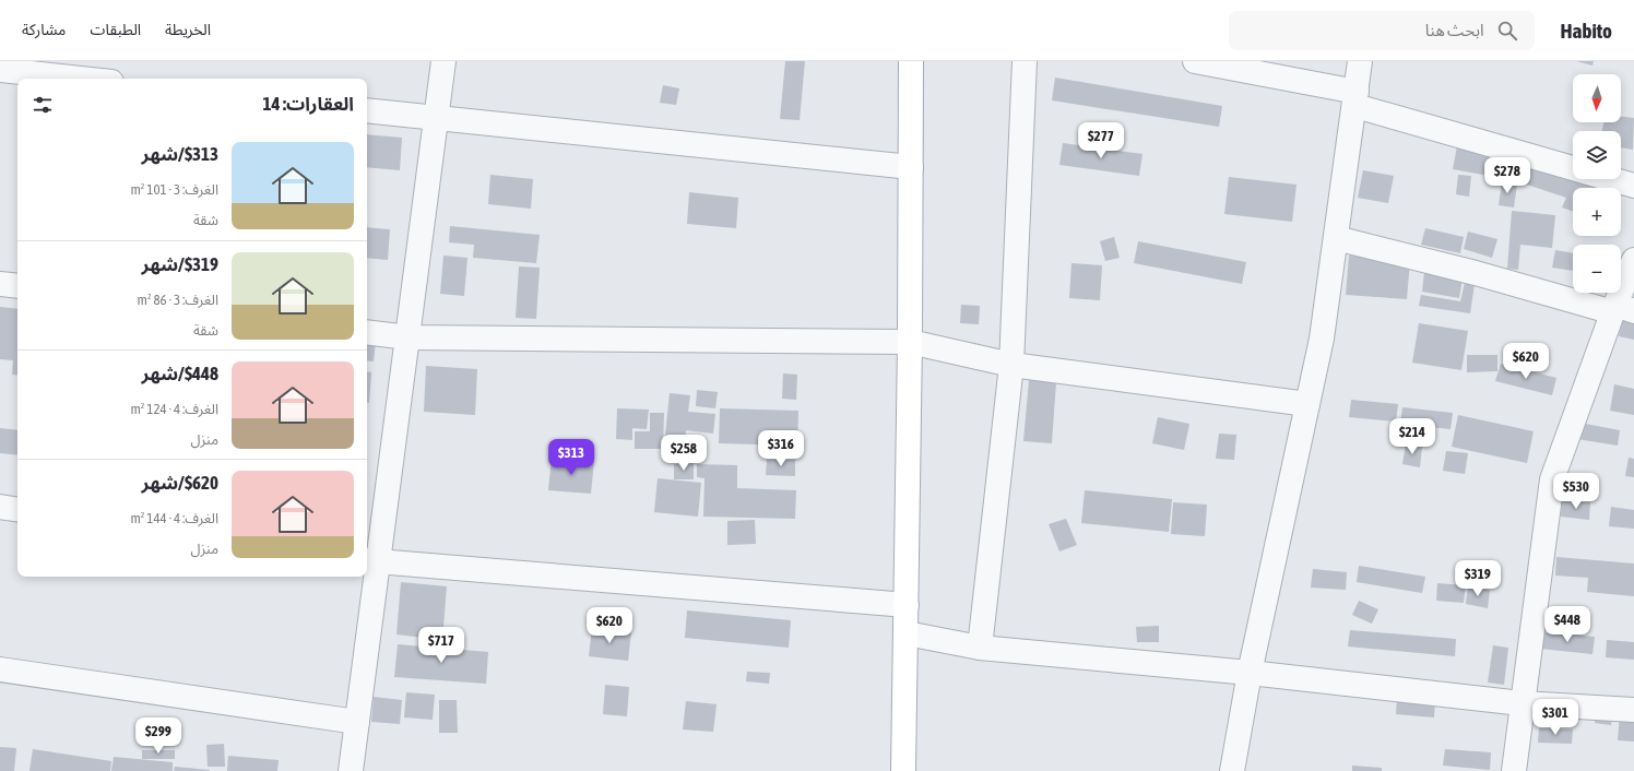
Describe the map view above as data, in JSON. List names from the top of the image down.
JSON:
{
  "north": "bottom",
  "page": {
    "header": "Habito",
    "search": "ابحث هنا",
    "nav": ["الخريطة", "الطبقات", "مشاركة"],
    "map_buttons": ["+", "−"],
    "heading": "العقارات: 14",
    "price": [
      "$277",
      "$278",
      "$620",
      "$214",
      "$316",
      "$258",
      "$313",
      "$530",
      "$319",
      "$448",
      "$620",
      "$717",
      "$301",
      "$299"
    ],
    "list": [
      {
        "name": "$313/شهر",
        "note": "الغرف: 3 · 101 m² · شقة"
      },
      {
        "name": "$319/شهر",
        "note": "الغرف: 3 · 86 m² · شقة"
      },
      {
        "name": "$448/شهر",
        "note": "الغرف: 4 · 124 m² · منزل"
      },
      {
        "name": "$620/شهر",
        "note": "الغرف: 4 · 144 m² · منزل"
      }
    ]
  }
}
